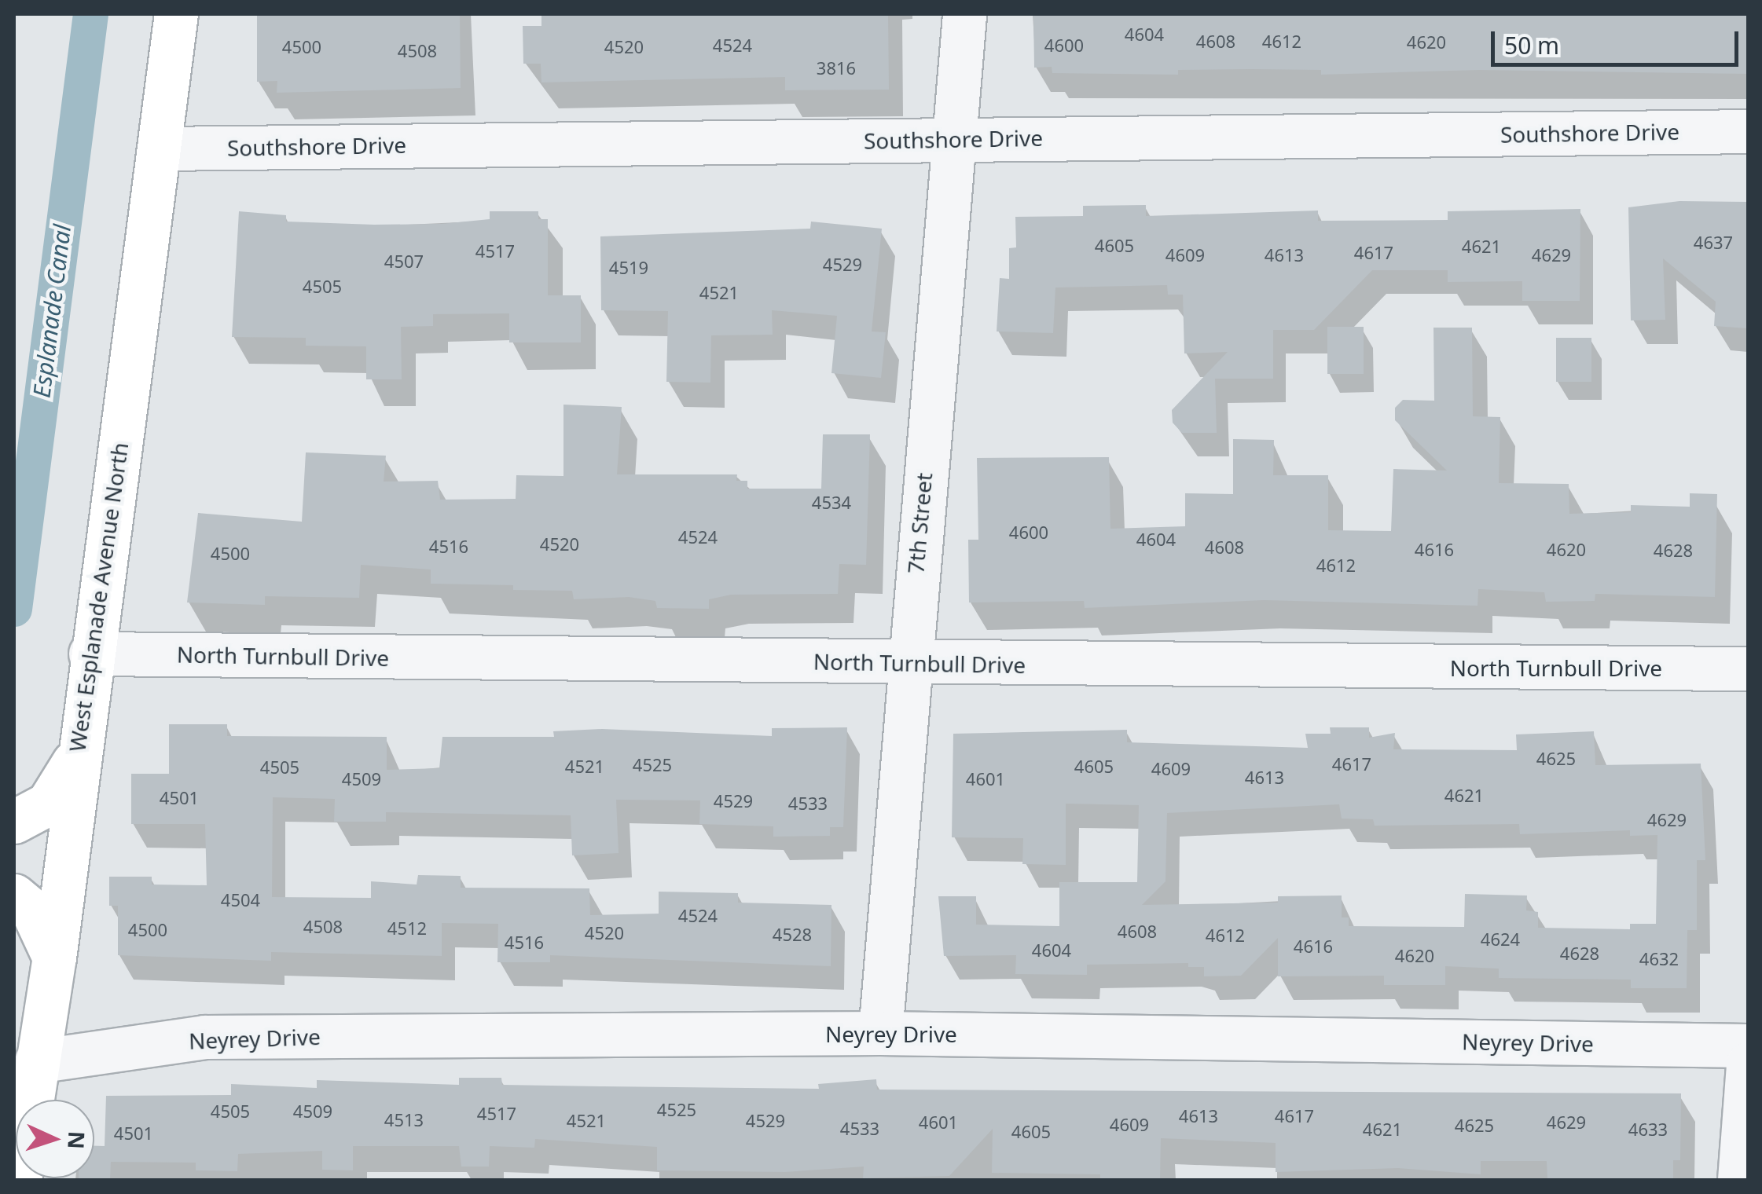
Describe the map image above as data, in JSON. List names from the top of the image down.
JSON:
{
  "streets": {
    "main road": ["West Esplanade Avenue North"],
    "street": [
      "Southshore Drive",
      "7th Street",
      "North Turnbull Drive",
      "Neyrey Drive"
    ]
  },
  "crossings": [
    ["Southshore Drive", "7th Street"],
    ["Southshore Drive", "West Esplanade Avenue North"],
    ["7th Street", "North Turnbull Drive"],
    ["7th Street", "Neyrey Drive"],
    ["West Esplanade Avenue North", "North Turnbull Drive"],
    ["West Esplanade Avenue North", "Neyrey Drive"]
  ],
  "water": ["Esplanade Canal"],
  "house_numbers": [
    "4604",
    "4608",
    "4612",
    "4620",
    "4524",
    "4600",
    "4500",
    "4520",
    "4508",
    "3816",
    "4637",
    "4605",
    "4621",
    "4517",
    "4617",
    "4609",
    "4613",
    "4629",
    "4507",
    "4529",
    "4519",
    "4505",
    "4521",
    "4534",
    "4600",
    "4524",
    "4604",
    "4520",
    "4516",
    "4608",
    "4616",
    "4620",
    "4628",
    "4500",
    "4612",
    "4625",
    "4617",
    "4525",
    "4521",
    "4605",
    "4505",
    "4609",
    "4613",
    "4509",
    "4601",
    "4621",
    "4501",
    "4529",
    "4533",
    "4629",
    "4504",
    "4524",
    "4508",
    "4512",
    "4500",
    "4608",
    "4520",
    "4528",
    "4612",
    "4624",
    "4516",
    "4616",
    "4604",
    "4628",
    "4620",
    "4632",
    "4525",
    "4505",
    "4509",
    "4517",
    "4613",
    "4617",
    "4513",
    "4521",
    "4529",
    "4601",
    "4629",
    "4609",
    "4625",
    "4533",
    "4621",
    "4633",
    "4605",
    "4501"
  ],
  "scale_bar": "50 m",
  "north": "right"
}
